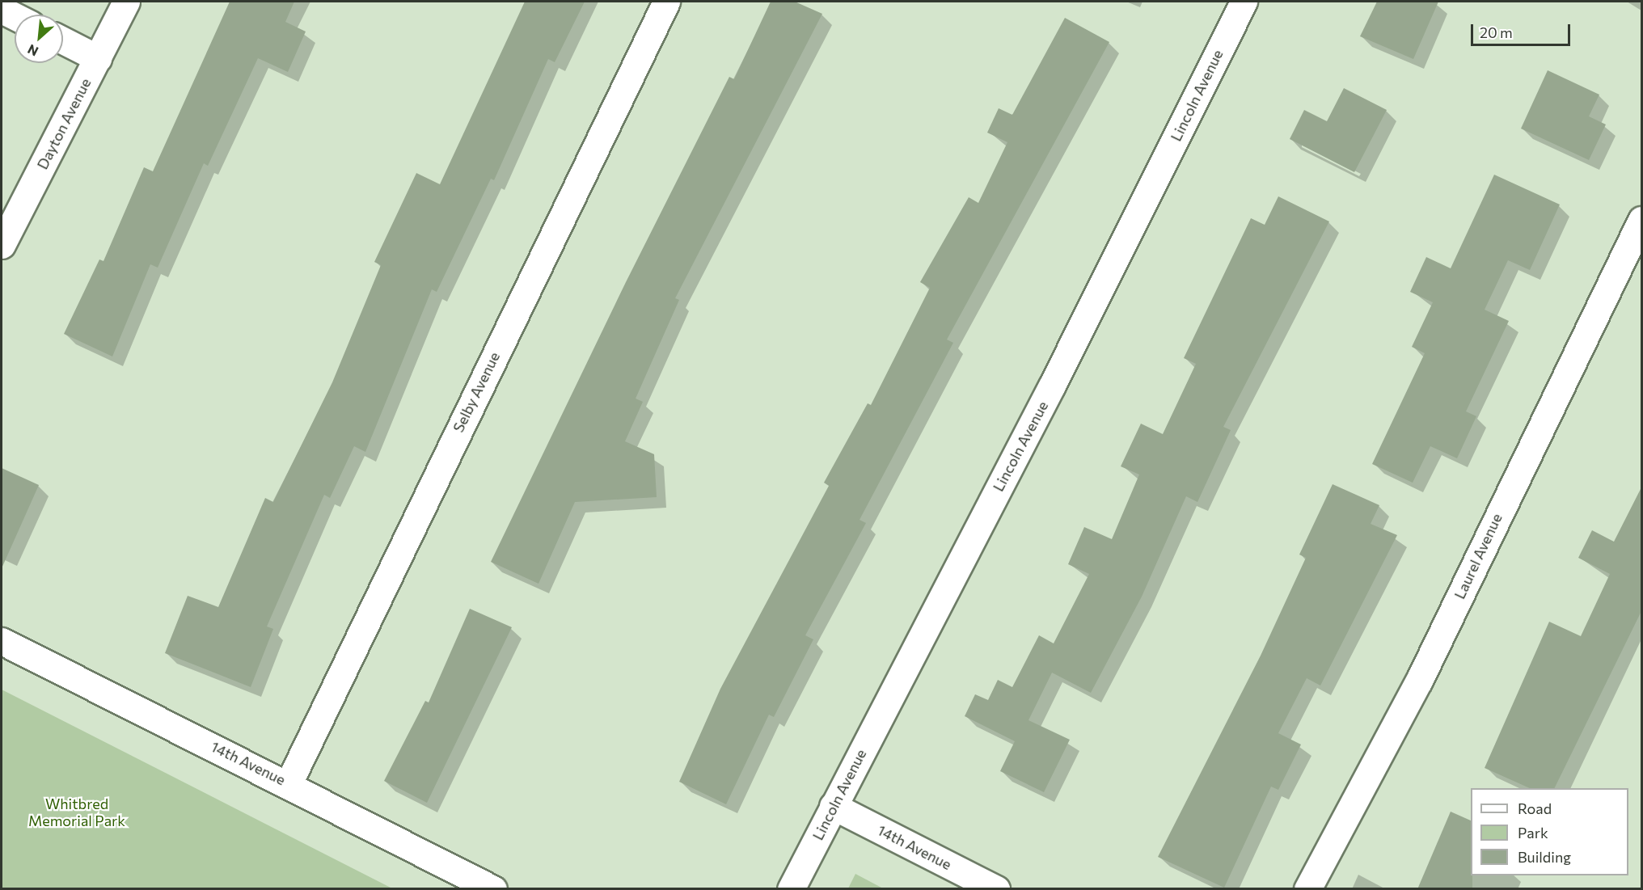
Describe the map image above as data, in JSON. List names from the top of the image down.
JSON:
{
  "streets": {
    "street": [
      "Lincoln Avenue",
      "Dayton Avenue",
      "Selby Avenue",
      "Laurel Avenue",
      "14th Avenue"
    ]
  },
  "crossings": [
    ["Lincoln Avenue", "14th Avenue"],
    ["Selby Avenue", "14th Avenue"]
  ],
  "parks": ["Whitbred Memorial Park"],
  "legend": ["Road", "Park", "Building"],
  "scale_bar": "20 m",
  "north": "bottom left"
}
